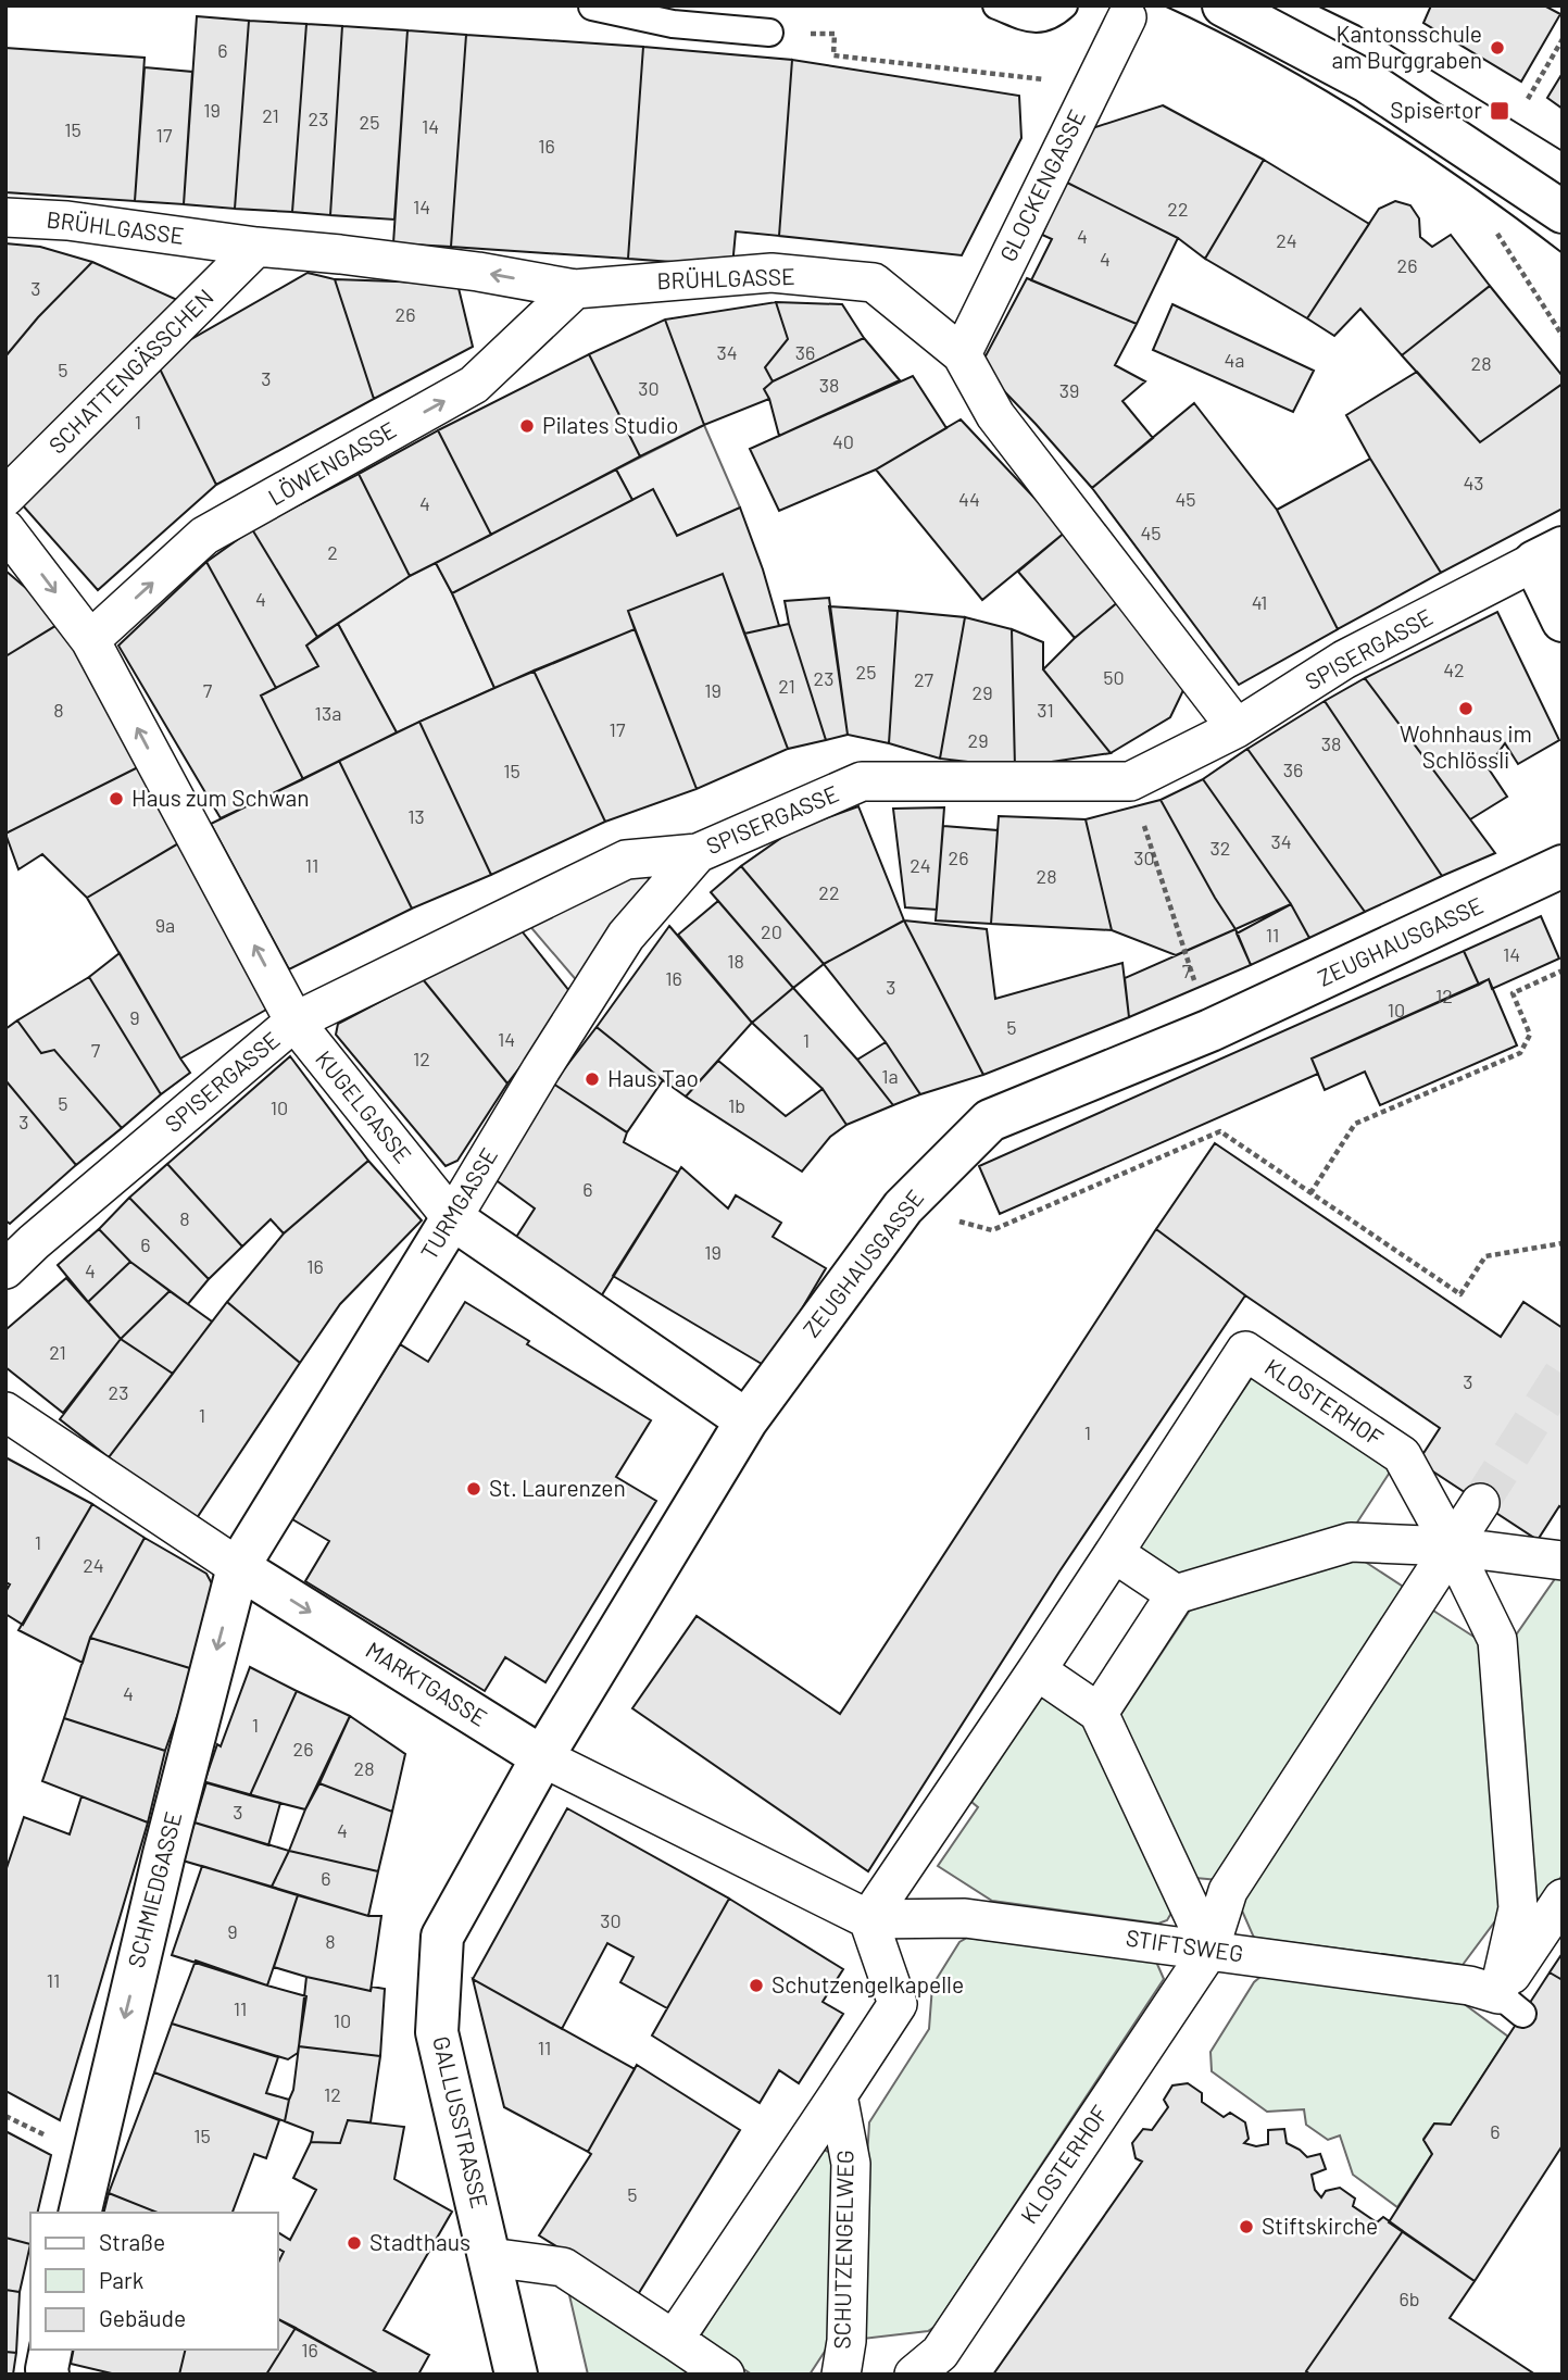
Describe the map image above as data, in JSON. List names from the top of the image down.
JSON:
{
  "streets": {
    "street": [
      "GLOCKENGASSE",
      "BRÜHLGASSE",
      "SCHATTENGÄSSCHEN",
      "LÖWENGASSE",
      "SPISERGASSE",
      "ZEUGHAUSGASSE",
      "KUGELGASSE",
      "TURMGASSE",
      "KLOSTERHOF",
      "MARKTGASSE",
      "SCHMIEDGASSE",
      "STIFTSWEG",
      "GALLUSSTRASSE",
      "SCHUTZENGELWEG"
    ]
  },
  "crossings": [
    ["GLOCKENGASSE", "BRÜHLGASSE"],
    ["BRÜHLGASSE", "SCHATTENGÄSSCHEN"],
    ["BRÜHLGASSE", "LÖWENGASSE"],
    ["BRÜHLGASSE", "SPISERGASSE"],
    ["LÖWENGASSE", "KUGELGASSE"],
    ["SPISERGASSE", "KUGELGASSE"],
    ["SPISERGASSE", "TURMGASSE"],
    ["ZEUGHAUSGASSE", "KUGELGASSE"],
    ["ZEUGHAUSGASSE", "MARKTGASSE"],
    ["ZEUGHAUSGASSE", "GALLUSSTRASSE"],
    ["KUGELGASSE", "TURMGASSE"],
    ["TURMGASSE", "MARKTGASSE"],
    ["TURMGASSE", "SCHMIEDGASSE"],
    ["KLOSTERHOF", "MARKTGASSE"],
    ["KLOSTERHOF", "STIFTSWEG"],
    ["MARKTGASSE", "SCHMIEDGASSE"],
    ["MARKTGASSE", "STIFTSWEG"],
    ["MARKTGASSE", "GALLUSSTRASSE"]
  ],
  "one_way": ["LÖWENGASSE", "MARKTGASSE", "SCHMIEDGASSE"],
  "places": {
    "other": [
      "Kantonsschule am Burggraben",
      "Pilates Studio",
      "Wohnhaus im Schlössli",
      "Haus zum Schwan",
      "Haus Tao",
      "St. Laurenzen",
      "Schutzengelkapelle",
      "Stiftskirche",
      "Stadthaus"
    ],
    "transit": ["Spisertor"]
  },
  "house_numbers": [
    "6",
    "19",
    "21",
    "23",
    "25",
    "14",
    "15",
    "17",
    "16",
    "14",
    "22",
    "4",
    "24",
    "4",
    "26",
    "3",
    "26",
    "34",
    "36",
    "4a",
    "28",
    "5",
    "3",
    "38",
    "30",
    "39",
    "1",
    "40",
    "43",
    "44",
    "45",
    "4",
    "45",
    "2",
    "4",
    "41",
    "42",
    "25",
    "50",
    "23",
    "27",
    "21",
    "7",
    "19",
    "29",
    "8",
    "31",
    "13a",
    "17",
    "29",
    "38",
    "36",
    "15",
    "13",
    "34",
    "32",
    "26",
    "30",
    "11",
    "24",
    "28",
    "22",
    "9a",
    "20",
    "11",
    "14",
    "18",
    "7",
    "16",
    "3",
    "12",
    "10",
    "9",
    "5",
    "14",
    "1",
    "7",
    "12",
    "1a",
    "5",
    "1b",
    "10",
    "3",
    "6",
    "8",
    "6",
    "19",
    "16",
    "4",
    "21",
    "3",
    "23",
    "1",
    "1",
    "1",
    "24",
    "4",
    "1",
    "26",
    "28",
    "3",
    "4",
    "6",
    "30",
    "9",
    "8",
    "11",
    "11",
    "10",
    "11",
    "12",
    "6",
    "15",
    "5",
    "6b",
    "16"
  ],
  "legend": ["Straße", "Park", "Gebäude"]
}
